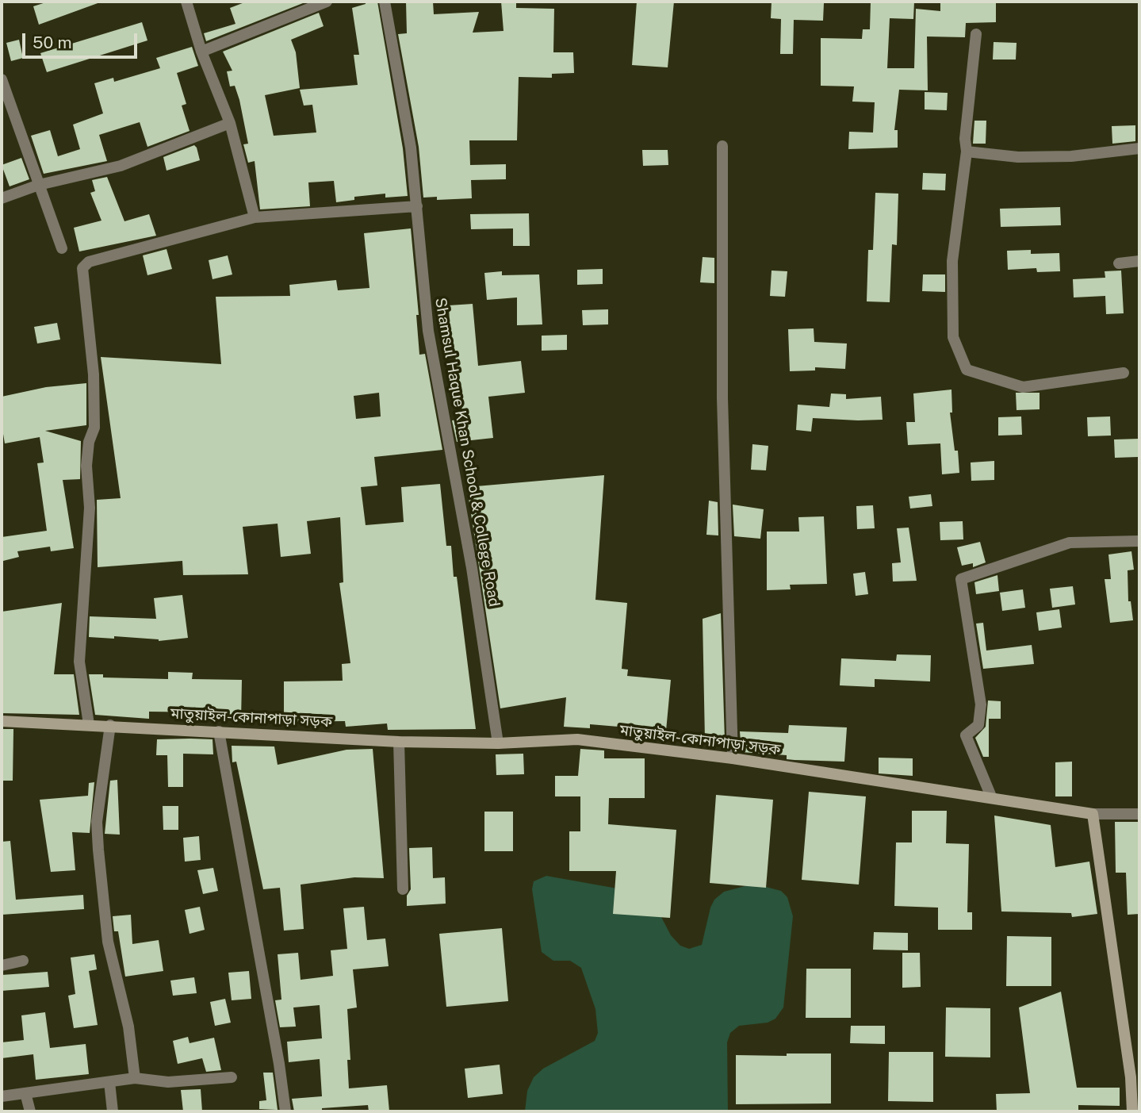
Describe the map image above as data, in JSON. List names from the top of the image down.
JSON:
{
  "streets": {
    "main road": ["মাতুয়াইল-কোনাপাড়া সড়ক"],
    "street": ["Shamsul Haque Khan School & College Road"]
  },
  "crossings": [
    ["Shamsul Haque Khan School & College Road", "মাতুয়াইল-কোনাপাড়া সড়ক"]
  ],
  "scale_bar": "50 m"
}
